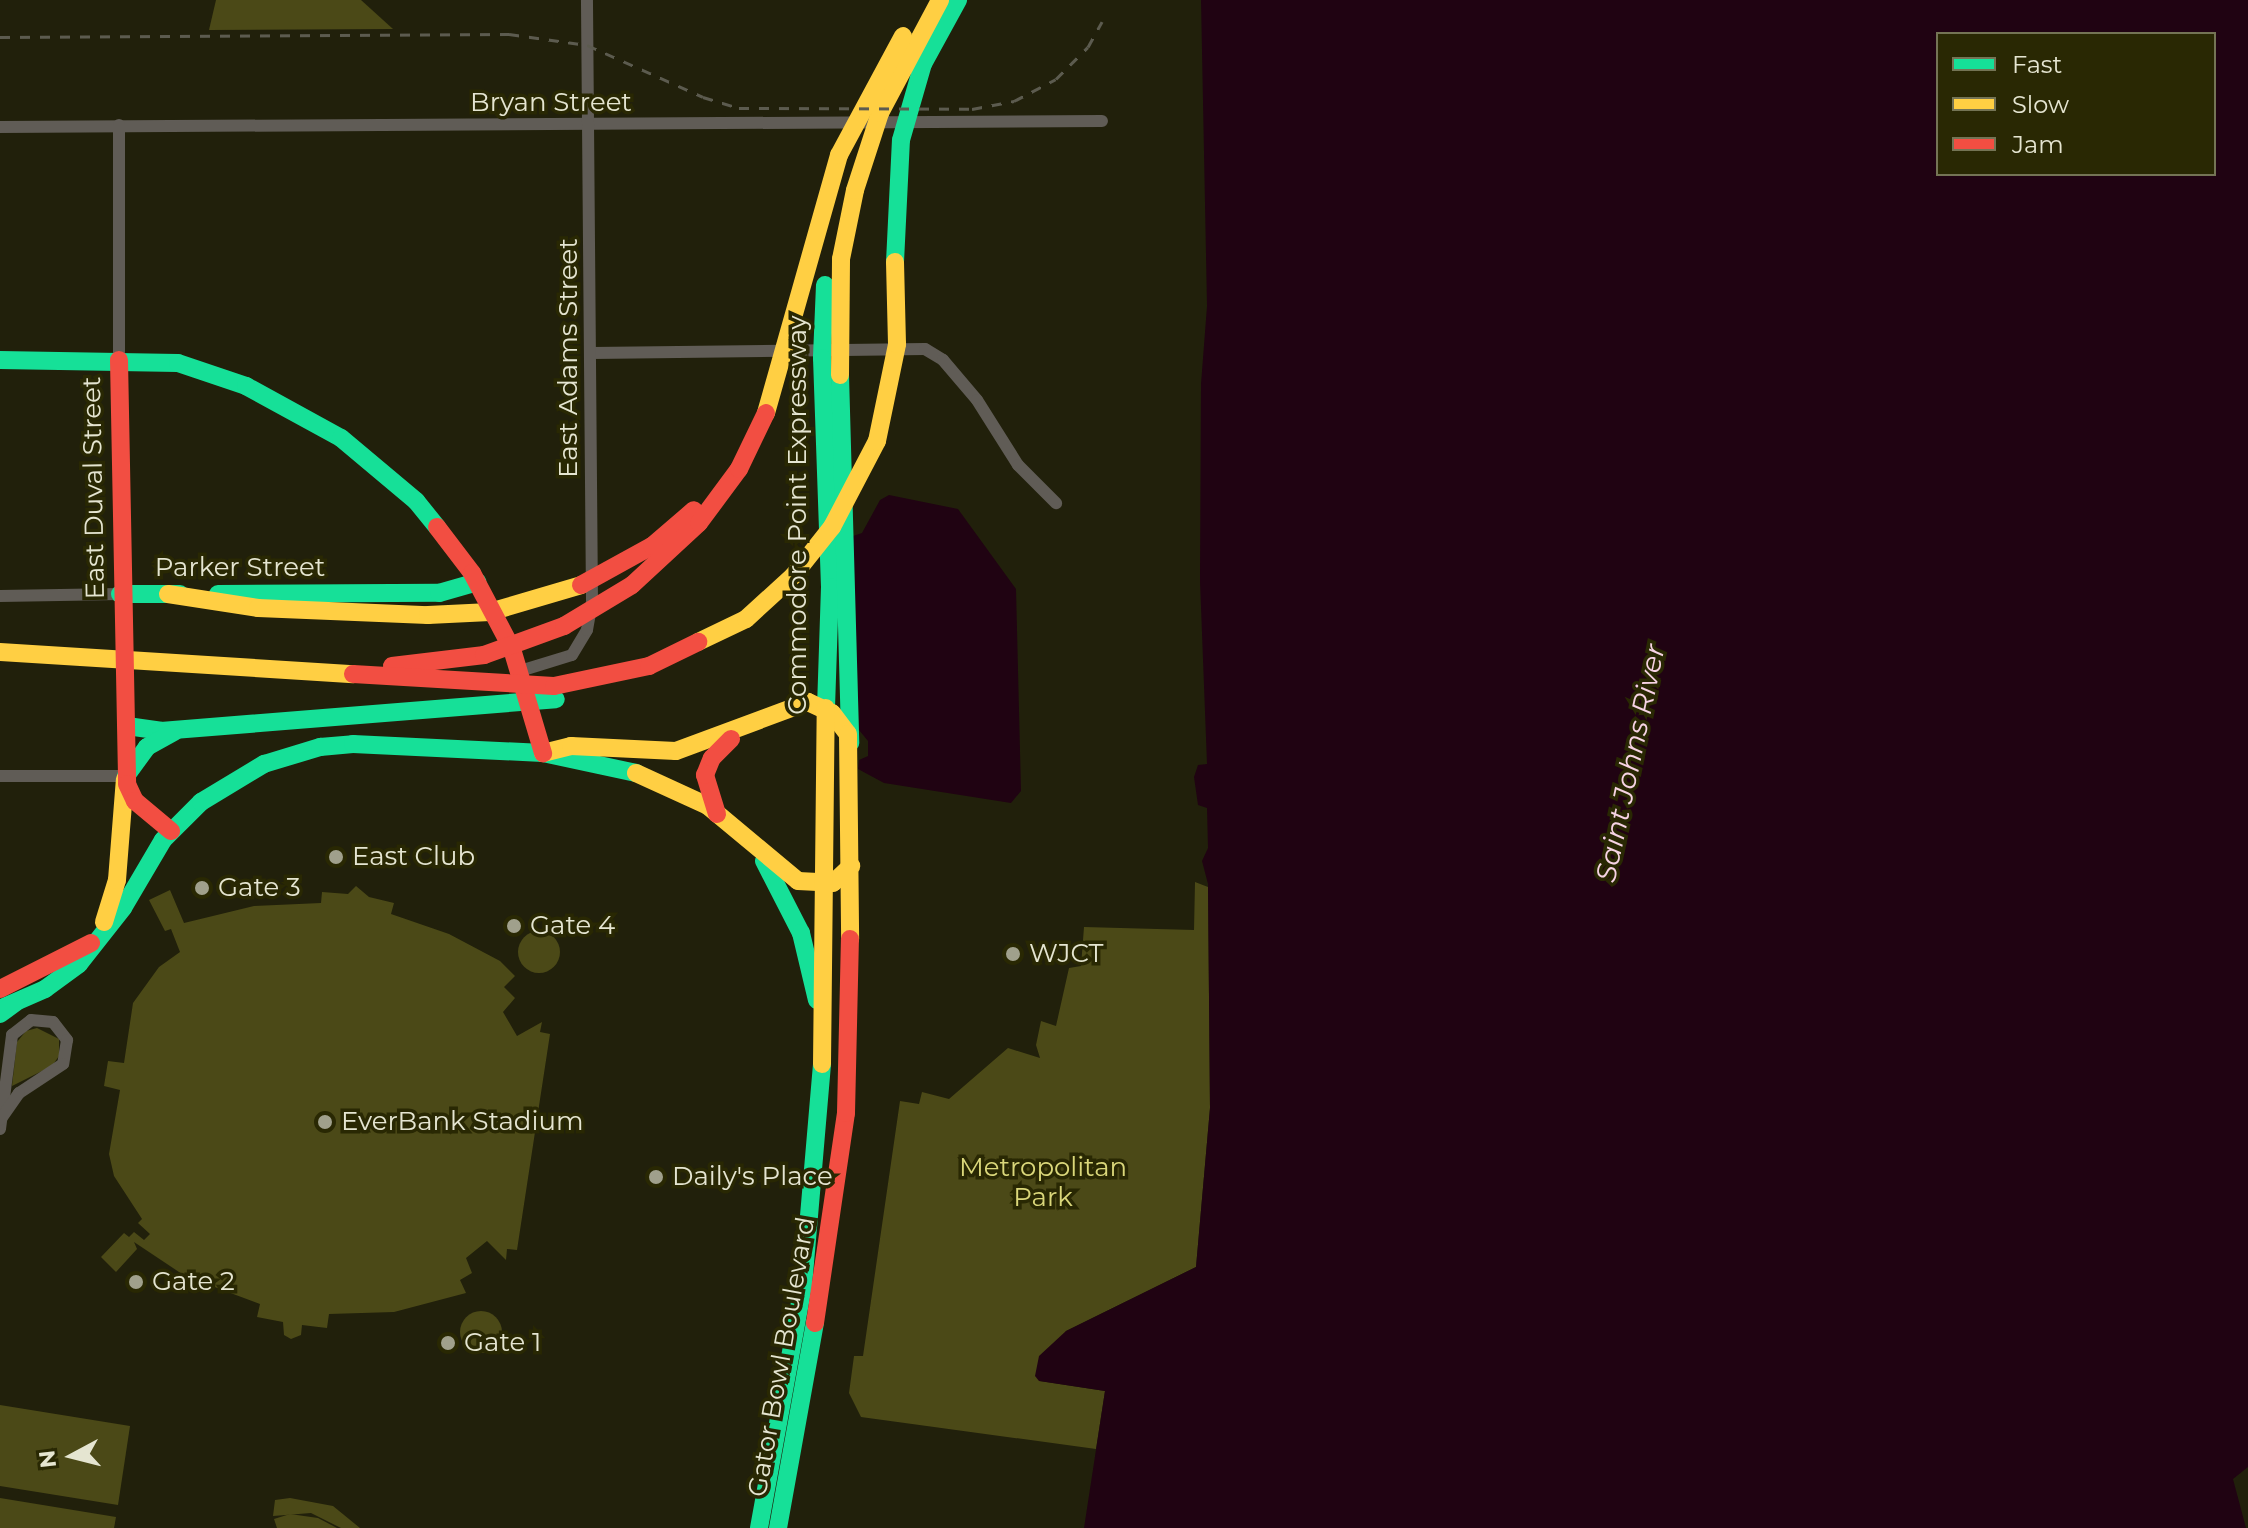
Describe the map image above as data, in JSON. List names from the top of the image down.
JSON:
{
  "streets": {
    "main road": [
      "East Duval Street",
      "Commodore Point Expressway",
      "Parker Street",
      "Gator Bowl Boulevard"
    ],
    "street": ["Bryan Street", "East Adams Street"]
  },
  "crossings": [
    ["Bryan Street", "East Adams Street"],
    ["Bryan Street", "East Duval Street"],
    ["East Duval Street", "Parker Street"],
    ["Commodore Point Expressway", "Gator Bowl Boulevard"]
  ],
  "water": ["Saint Johns River"],
  "parks": ["Metropolitan Park"],
  "places": [
    "East Club",
    "Gate 3",
    "Gate 4",
    "WJCT",
    "EverBank Stadium",
    "Daily's Place",
    "Gate 2",
    "Gate 1"
  ],
  "legend": ["Fast", "Slow", "Jam"],
  "north": "left"
}
